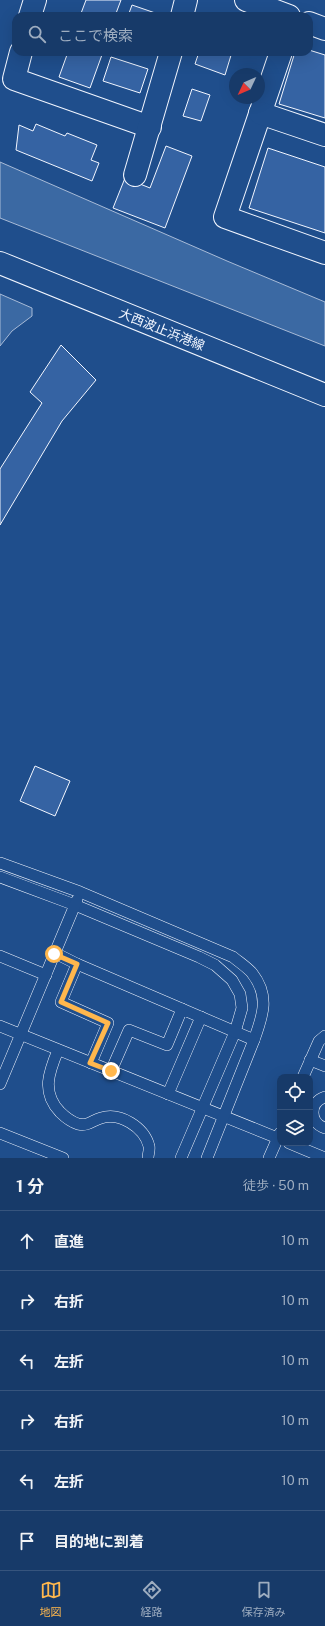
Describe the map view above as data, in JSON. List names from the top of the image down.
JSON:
{
  "streets": {
    "street": ["大西波止浜港線"]
  },
  "north": "bottom left",
  "page": {
    "search": "ここで検索",
    "heading": ["1 分", "徒歩 · 50 m"],
    "list": [
      ["直進", "10 m"],
      ["右折", "10 m"],
      ["左折", "10 m"],
      ["右折", "10 m"],
      ["左折", "10 m"],
      "目的地に到着"
    ],
    "nav": ["地図", "経路", "保存済み"]
  }
}
